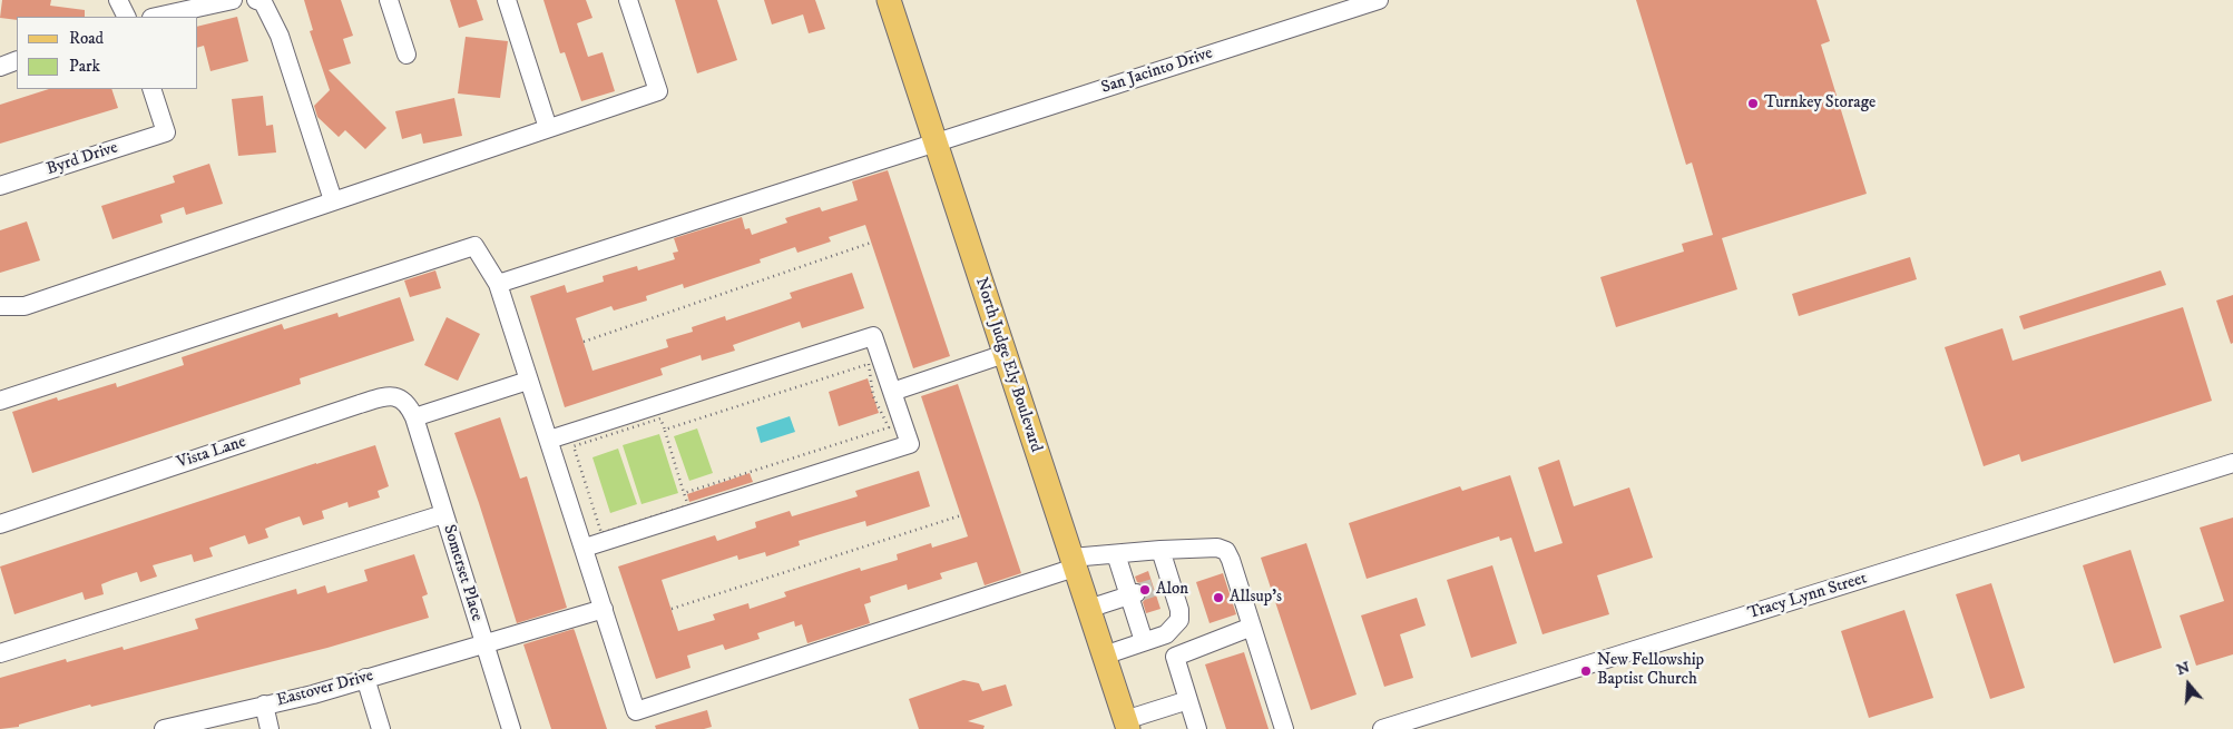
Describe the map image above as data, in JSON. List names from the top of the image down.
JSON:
{
  "streets": {
    "main road": ["North Judge Ely Boulevard"],
    "street": [
      "San Jacinto Drive",
      "Byrd Drive",
      "Vista Lane",
      "Somerset Place",
      "Tracy Lynn Street",
      "Eastover Drive"
    ]
  },
  "crossings": [
    ["San Jacinto Drive", "North Judge Ely Boulevard"],
    ["Vista Lane", "Somerset Place"],
    ["Somerset Place", "Eastover Drive"]
  ],
  "places": [
    "Turnkey Storage",
    "Alon",
    "Allsup's",
    "New Fellowship Baptist Church"
  ],
  "legend": ["Road", "Park"],
  "north": "top"
}
